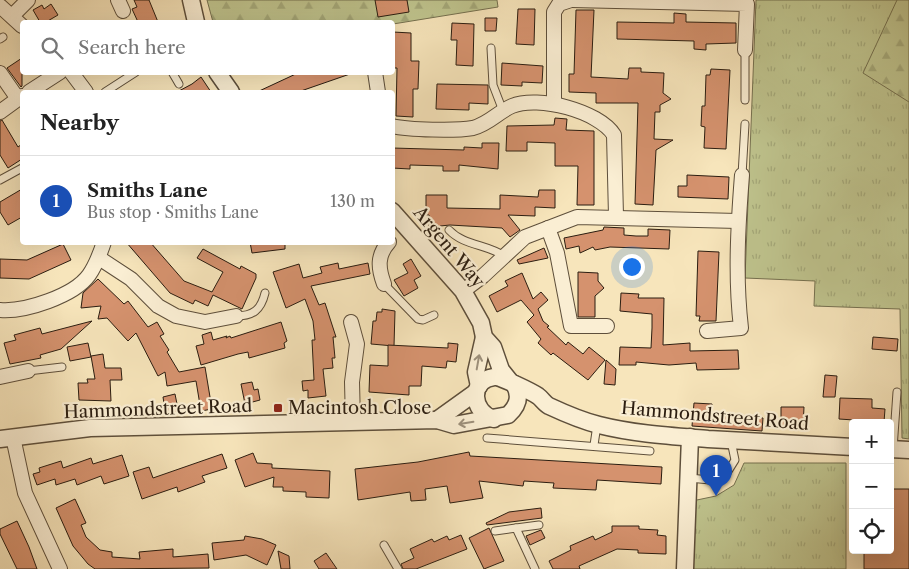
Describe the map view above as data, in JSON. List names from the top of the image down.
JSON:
{
  "streets": {
    "street": ["Argent Way", "Hammondstreet Road"]
  },
  "crossings": [
    ["Argent Way", "Hammondstreet Road"]
  ],
  "places": {
    "transit": ["Macintosh Close"]
  },
  "page": {
    "search": "Search here",
    "heading": "Nearby",
    "list": [
      {
        "mark": "1",
        "name": "Smiths Lane",
        "note": "Bus stop · Smiths Lane",
        "value": "130 m"
      }
    ],
    "map_buttons": ["+", "−"],
    "pins": "1"
  }
}
